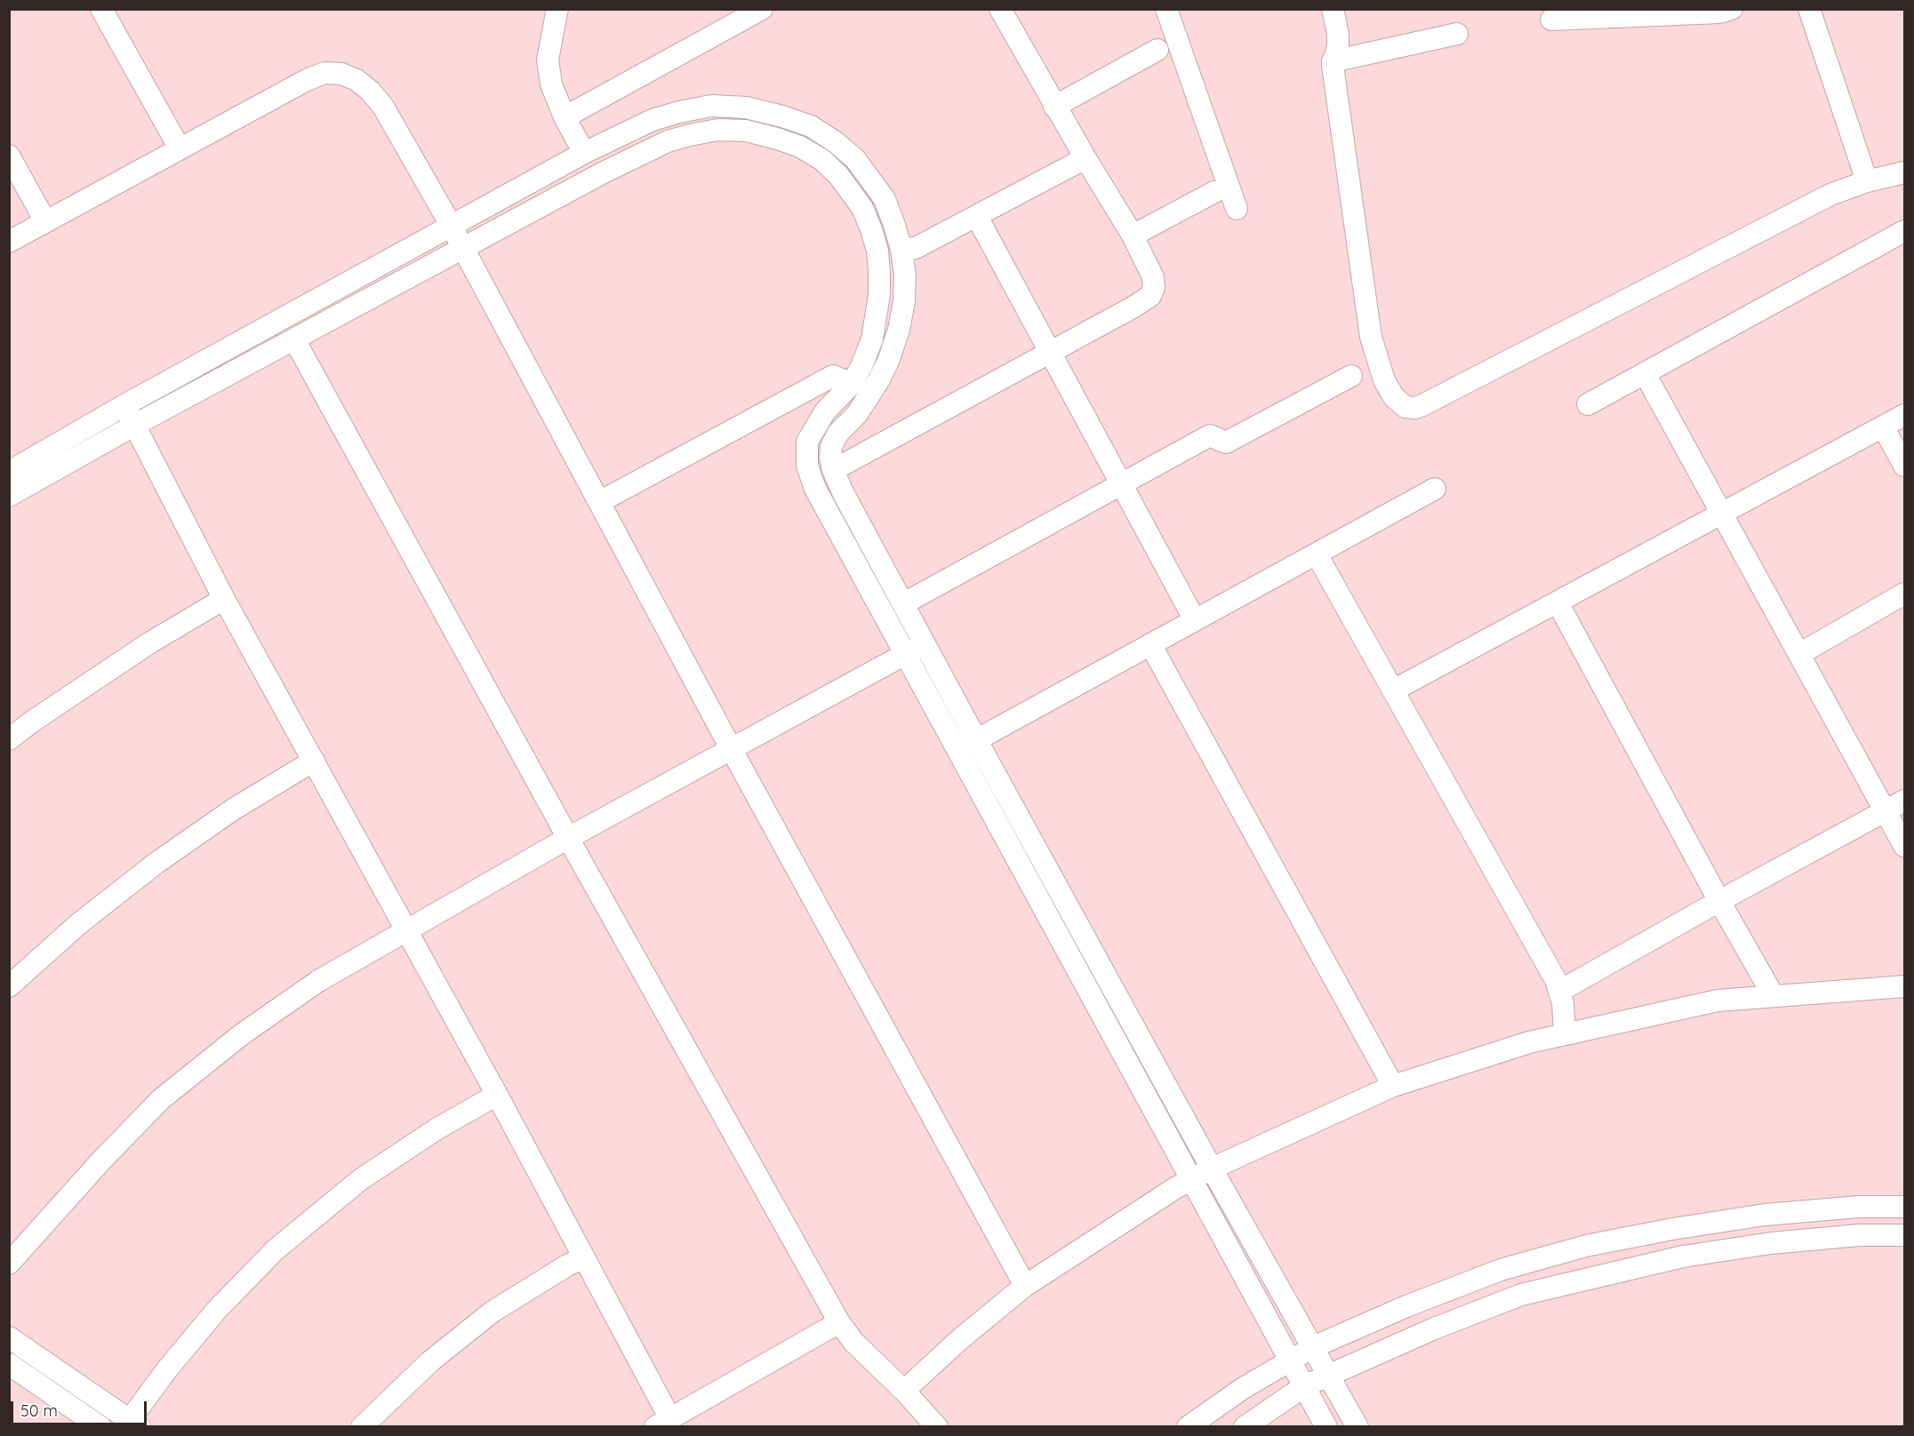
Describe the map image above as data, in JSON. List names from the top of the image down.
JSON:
{
  "scale_bar": "50 m"
}
